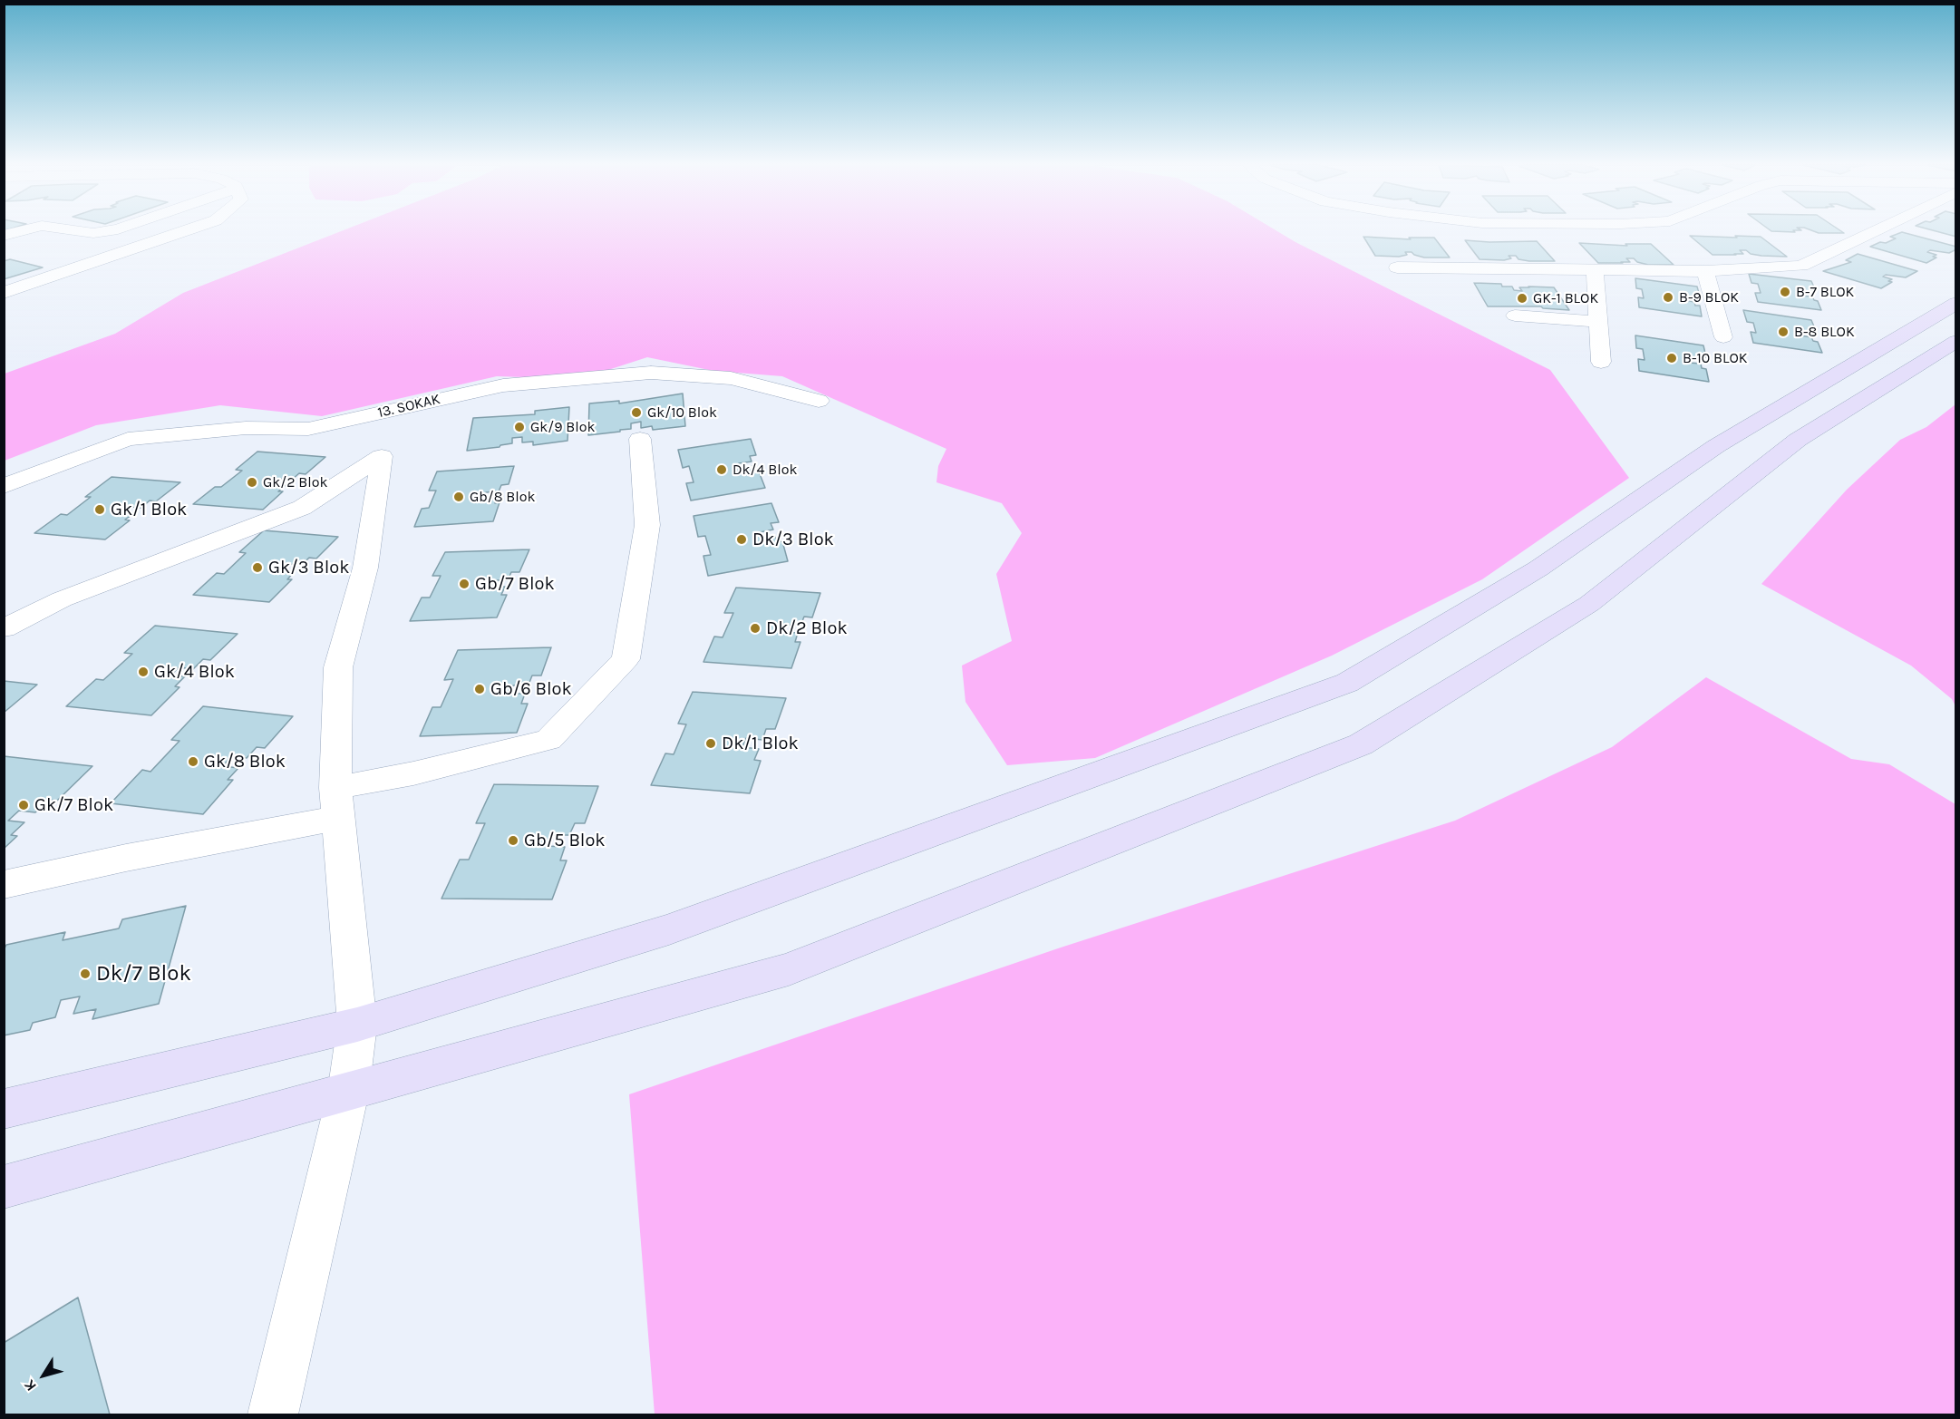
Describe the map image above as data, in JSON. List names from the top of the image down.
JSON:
{
  "streets": {
    "street": ["13. SOKAK"]
  },
  "places": [
    "B-7 BLOK",
    "B-9 BLOK",
    "GK-1 BLOK",
    "B-8 BLOK",
    "B-10 BLOK",
    "Gk/10 Blok",
    "Gk/9 Blok",
    "Dk/4 Blok",
    "Gk/2 Blok",
    "Gb/8 Blok",
    "Gk/1 Blok",
    "Dk/3 Blok",
    "Gk/3 Blok",
    "Gb/7 Blok",
    "Dk/2 Blok",
    "Gk/4 Blok",
    "Gb/6 Blok",
    "Dk/1 Blok",
    "Gk/8 Blok",
    "Gk/7 Blok",
    "Gb/5 Blok",
    "Dk/7 Blok"
  ],
  "north": "bottom left"
}
